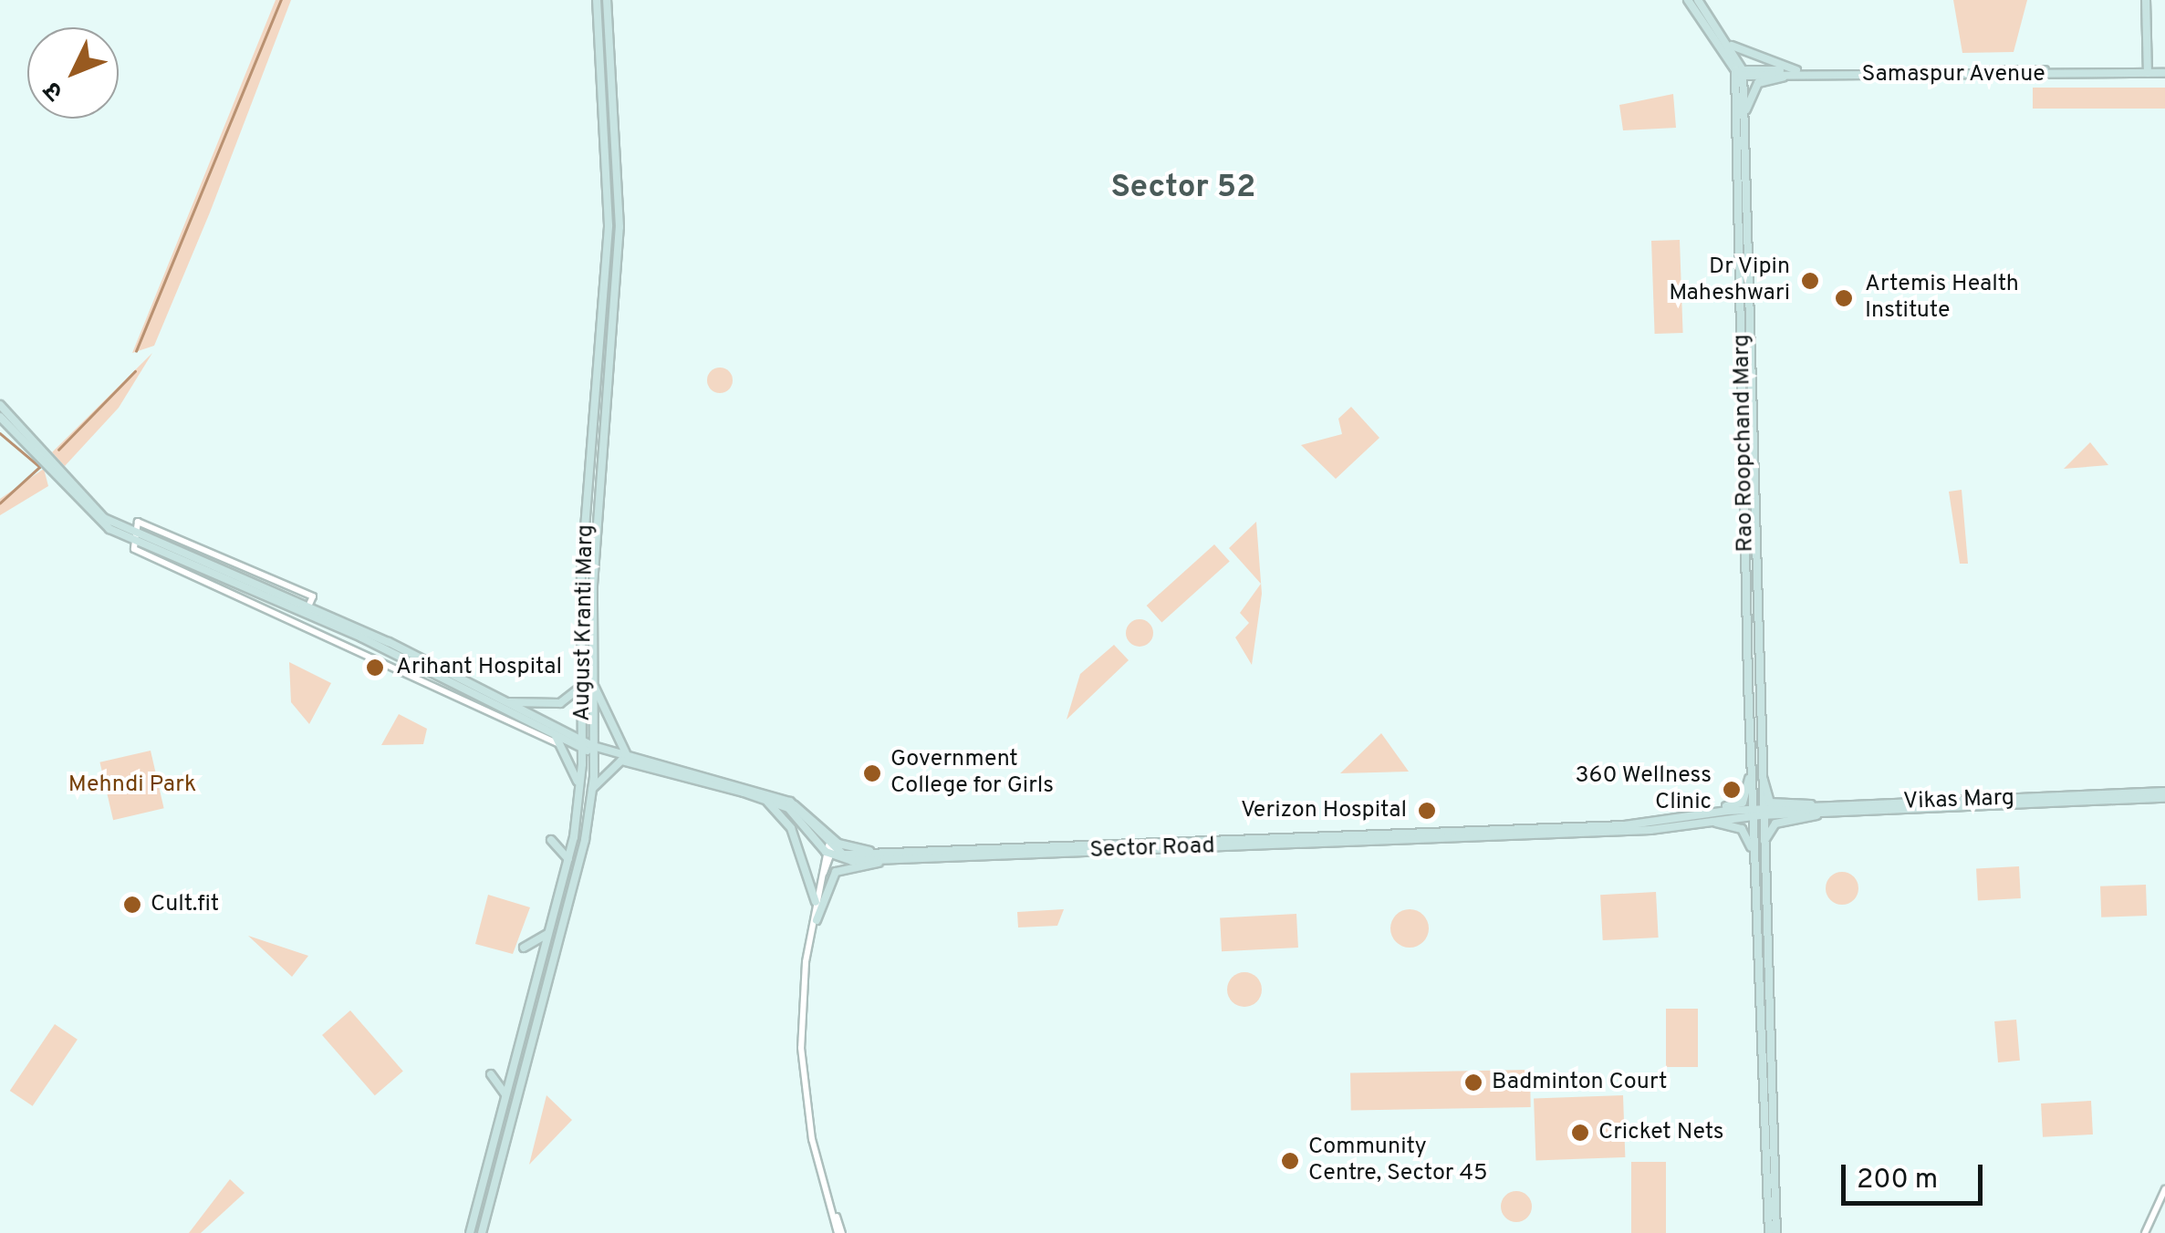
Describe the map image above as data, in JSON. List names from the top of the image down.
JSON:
{
  "streets": {
    "main road": [
      "Samaspur Avenue",
      "Rao Roopchand Marg",
      "August Kranti Marg",
      "Vikas Marg",
      "Sector Road"
    ]
  },
  "crossings": [
    ["Samaspur Avenue", "Rao Roopchand Marg"],
    ["Rao Roopchand Marg", "Vikas Marg"],
    ["Rao Roopchand Marg", "Sector Road"],
    ["Vikas Marg", "Sector Road"]
  ],
  "districts": ["Sector 52"],
  "parks": ["Mehndi Park"],
  "places": [
    "Dr Vipin Maheshwari",
    "Artemis Health Institute",
    "Arihant Hospital",
    "Government College for Girls",
    "360 Wellness Clinic",
    "Verizon Hospital",
    "Cult.fit",
    "Badminton Court",
    "Cricket Nets",
    "Community Centre, Sector 45"
  ],
  "scale_bar": "200 m",
  "north": "bottom left"
}
